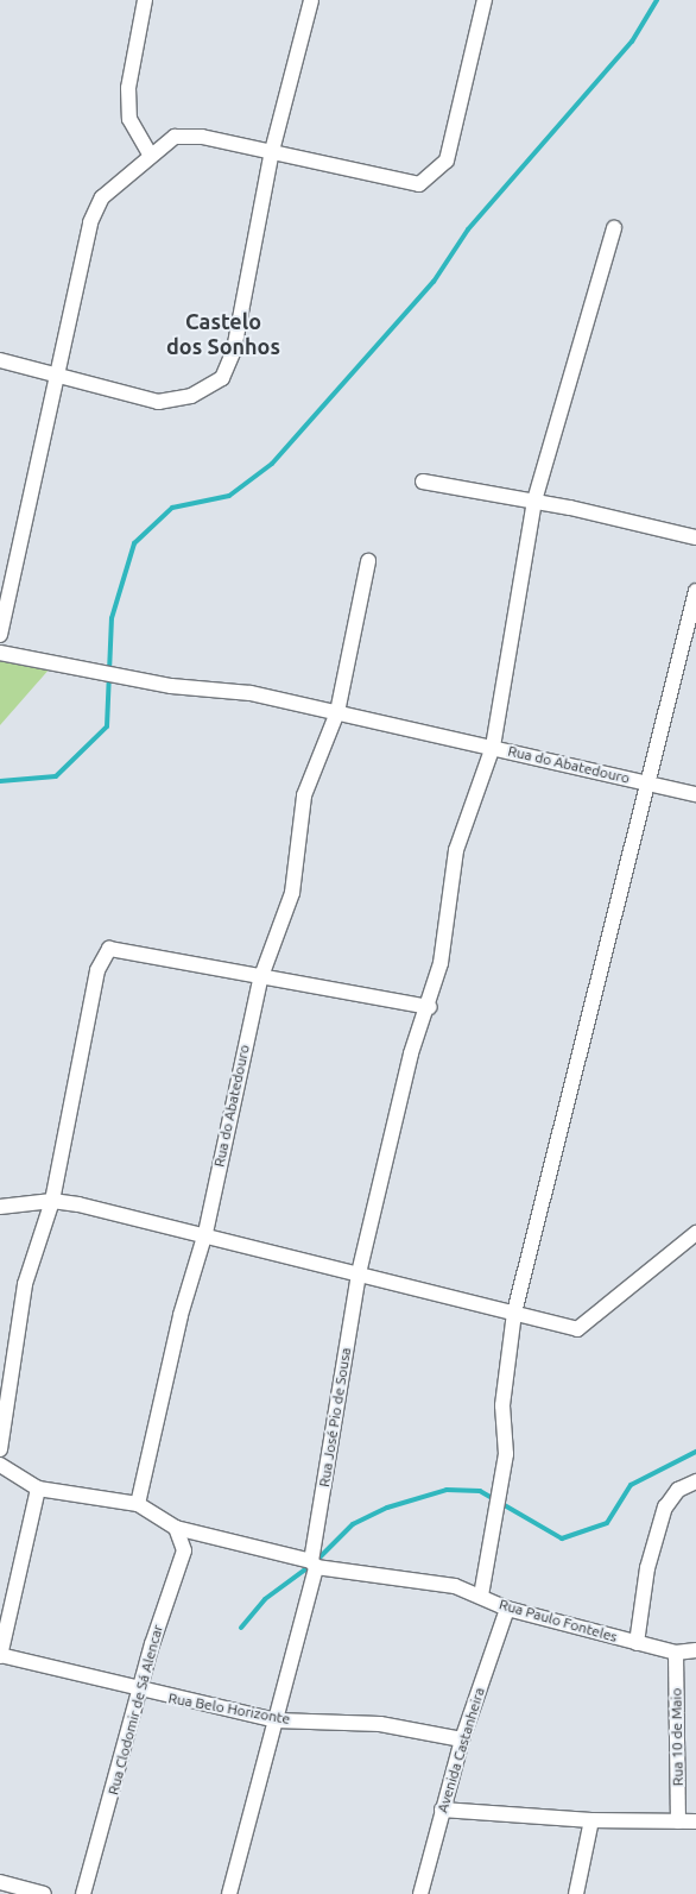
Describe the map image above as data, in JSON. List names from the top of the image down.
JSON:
{
  "streets": {
    "street": [
      "Rua do Abatedouro",
      "Rua José Pio de Sousa",
      "Rua Paulo Fonteles",
      "Rua Belo Horizonte",
      "Rua Clodomir de Sá Alencar",
      "Rua 10 de Maio",
      "Avenida Castanheira"
    ]
  },
  "crossings": [
    ["Rua do Abatedouro", "Rua José Pio de Sousa"],
    ["Rua José Pio de Sousa", "Rua Paulo Fonteles"],
    ["Rua José Pio de Sousa", "Rua Belo Horizonte"],
    ["Rua Paulo Fonteles", "Rua Clodomir de Sá Alencar"],
    ["Rua Paulo Fonteles", "Rua 10 de Maio"],
    ["Rua Paulo Fonteles", "Avenida Castanheira"],
    ["Rua Belo Horizonte", "Rua Clodomir de Sá Alencar"],
    ["Rua Belo Horizonte", "Avenida Castanheira"]
  ],
  "districts": ["Castelo dos Sonhos"]
}
